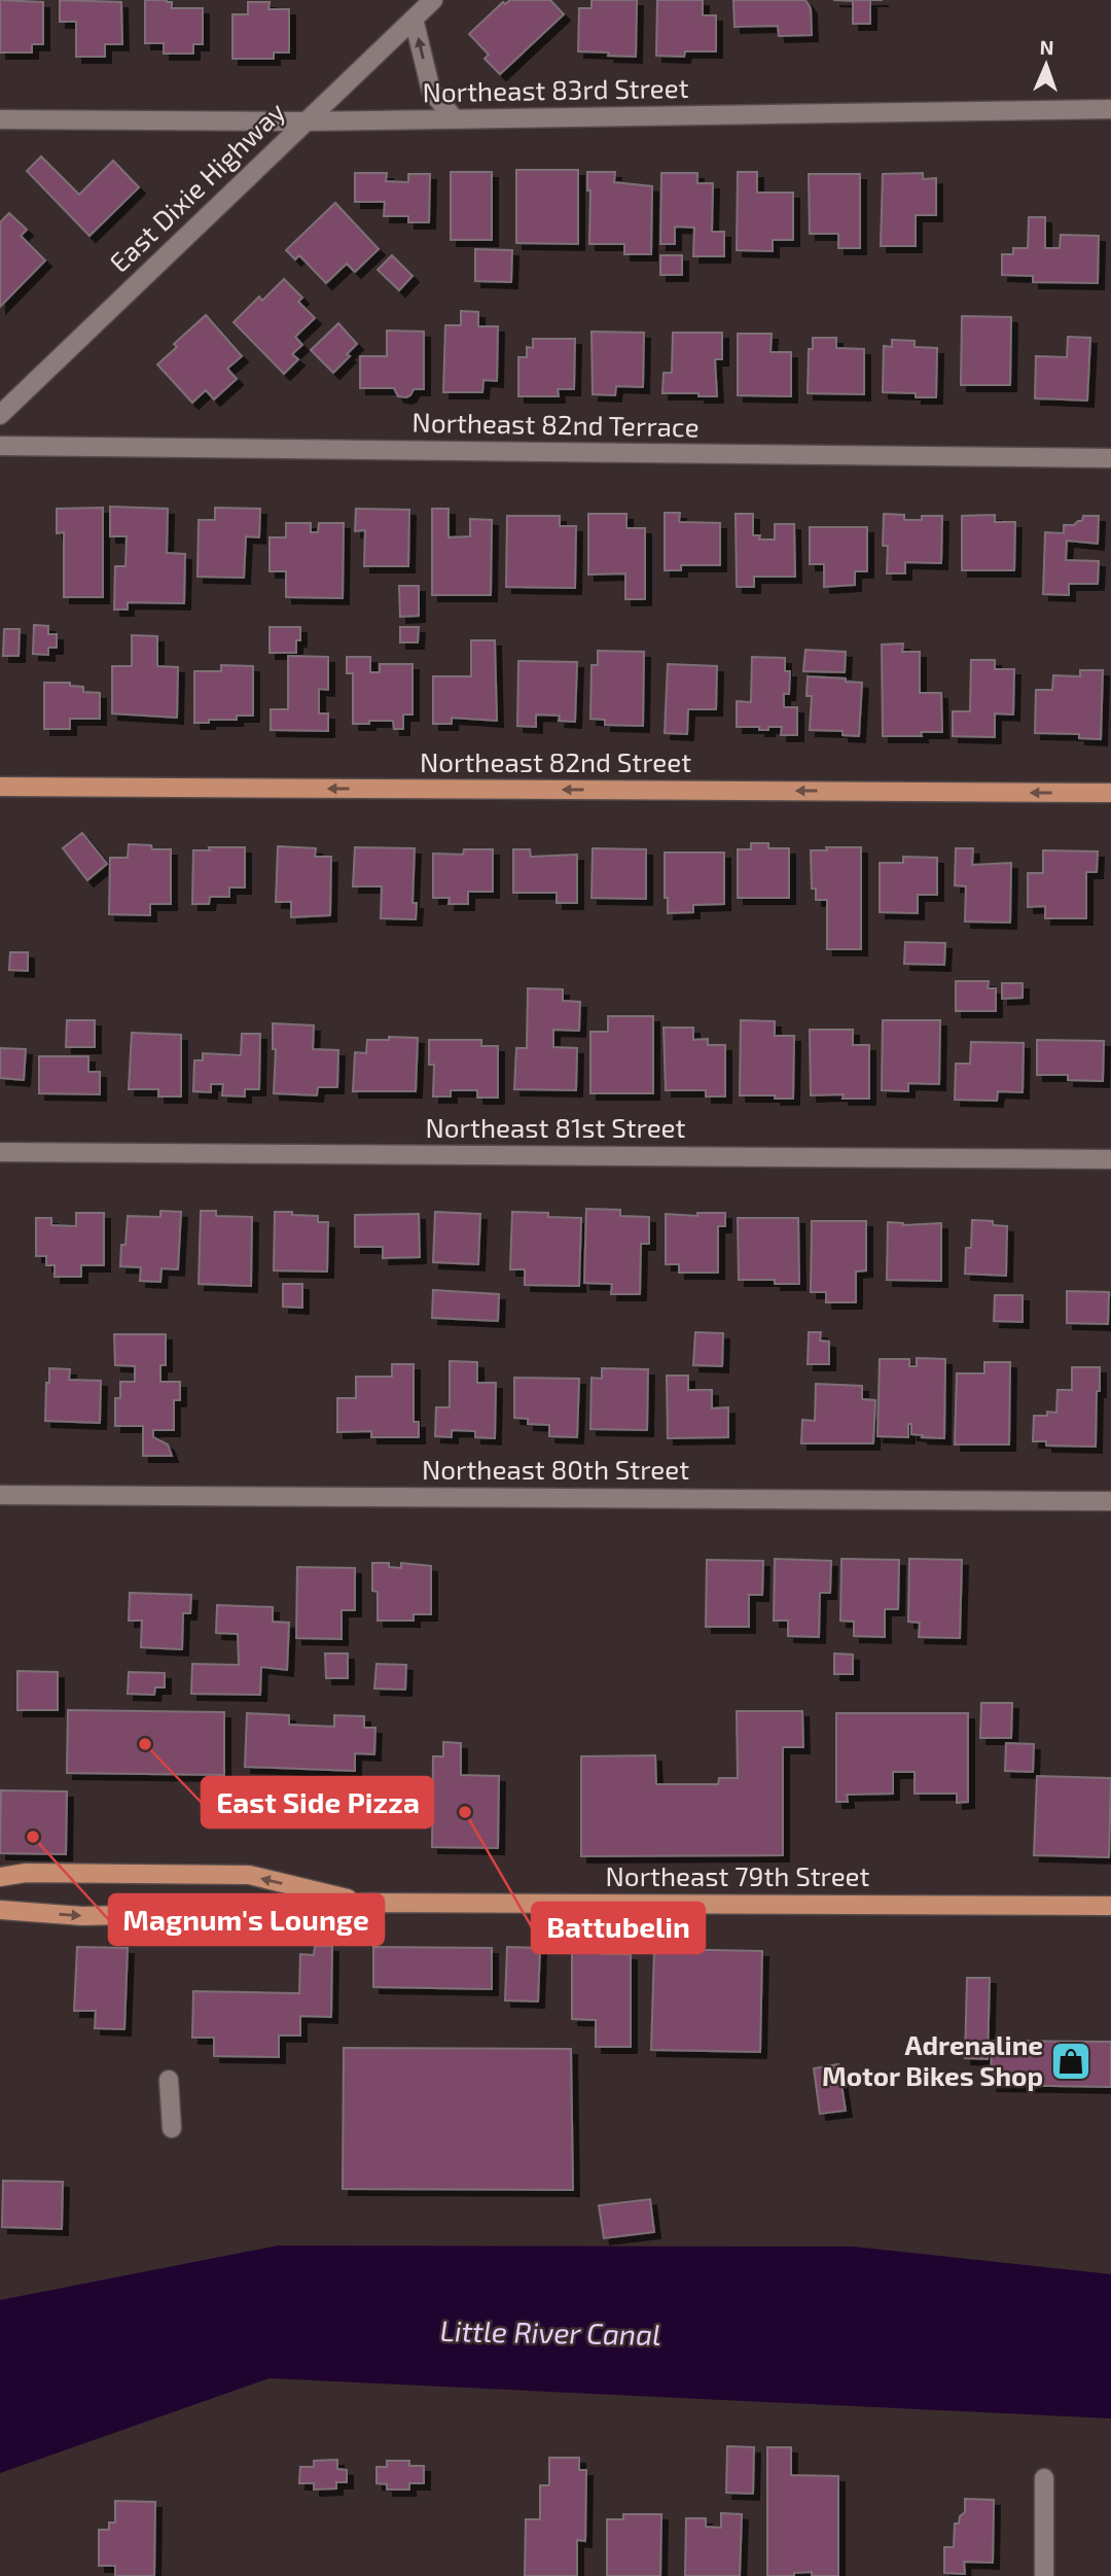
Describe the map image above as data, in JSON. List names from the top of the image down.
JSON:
{
  "streets": {
    "main road": ["Northeast 82nd Street", "Northeast 79th Street"],
    "street": [
      "Northeast 83rd Street",
      "East Dixie Highway",
      "Northeast 82nd Terrace",
      "Northeast 81st Street",
      "Northeast 80th Street"
    ]
  },
  "crossings": [
    ["Northeast 83rd Street", "East Dixie Highway"]
  ],
  "one_way": ["Northeast 82nd Street"],
  "water": ["Little River Canal"],
  "places": {
    "other": ["East Side Pizza", "Battubelin", "Magnum's Lounge"],
    "shop": ["Adrenaline Motor Bikes Shop"]
  },
  "north": "top"
}
